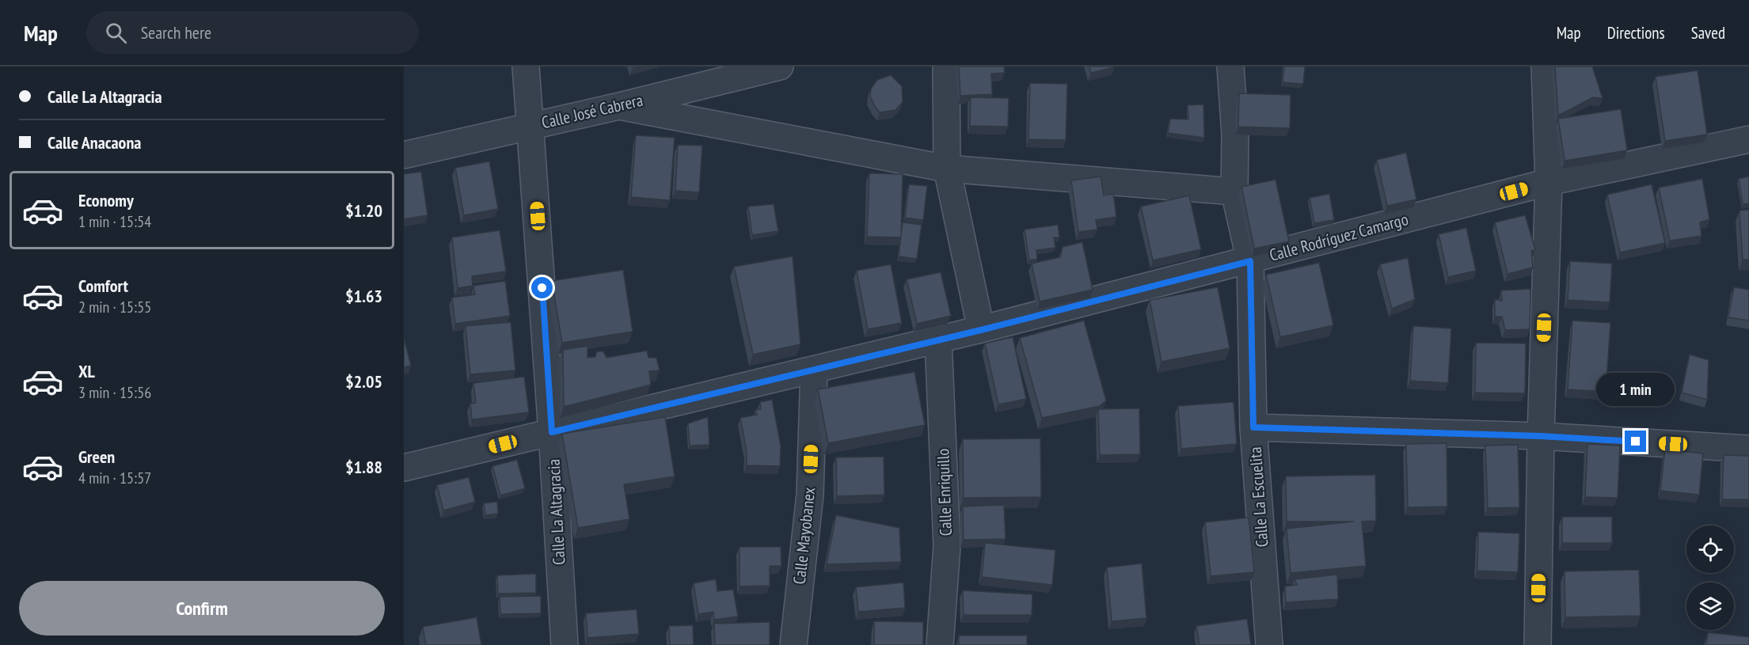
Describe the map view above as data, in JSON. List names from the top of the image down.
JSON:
{
  "streets": {
    "street": [
      "Calle José Cabrera",
      "Calle Rodríguez Camargo",
      "Calle Enriquillo",
      "Calle La Escuelita",
      "Calle La Altagracia",
      "Calle Mayobanex"
    ]
  },
  "crossings": [
    ["Calle José Cabrera", "Calle La Altagracia"],
    ["Calle Rodríguez Camargo", "Calle Enriquillo"],
    ["Calle Rodríguez Camargo", "Calle La Escuelita"],
    ["Calle Rodríguez Camargo", "Calle La Altagracia"],
    ["Calle Rodríguez Camargo", "Calle Mayobanex"]
  ],
  "page": {
    "header": "Map",
    "search": "Search here",
    "nav": ["Map", "Directions", "Saved"],
    "banner": ["Calle La Altagracia", "Calle Anacaona"],
    "list": [
      {
        "name": "Economy",
        "note": "1 min · 15:54",
        "value": "$1.20"
      },
      {
        "name": "Comfort",
        "note": "2 min · 15:55",
        "value": "$1.63"
      },
      {
        "name": "XL",
        "note": "3 min · 15:56",
        "value": "$2.05"
      },
      {
        "name": "Green",
        "note": "4 min · 15:57",
        "value": "$1.88"
      }
    ],
    "bubble": "1 min",
    "buttons": "Confirm"
  }
}
